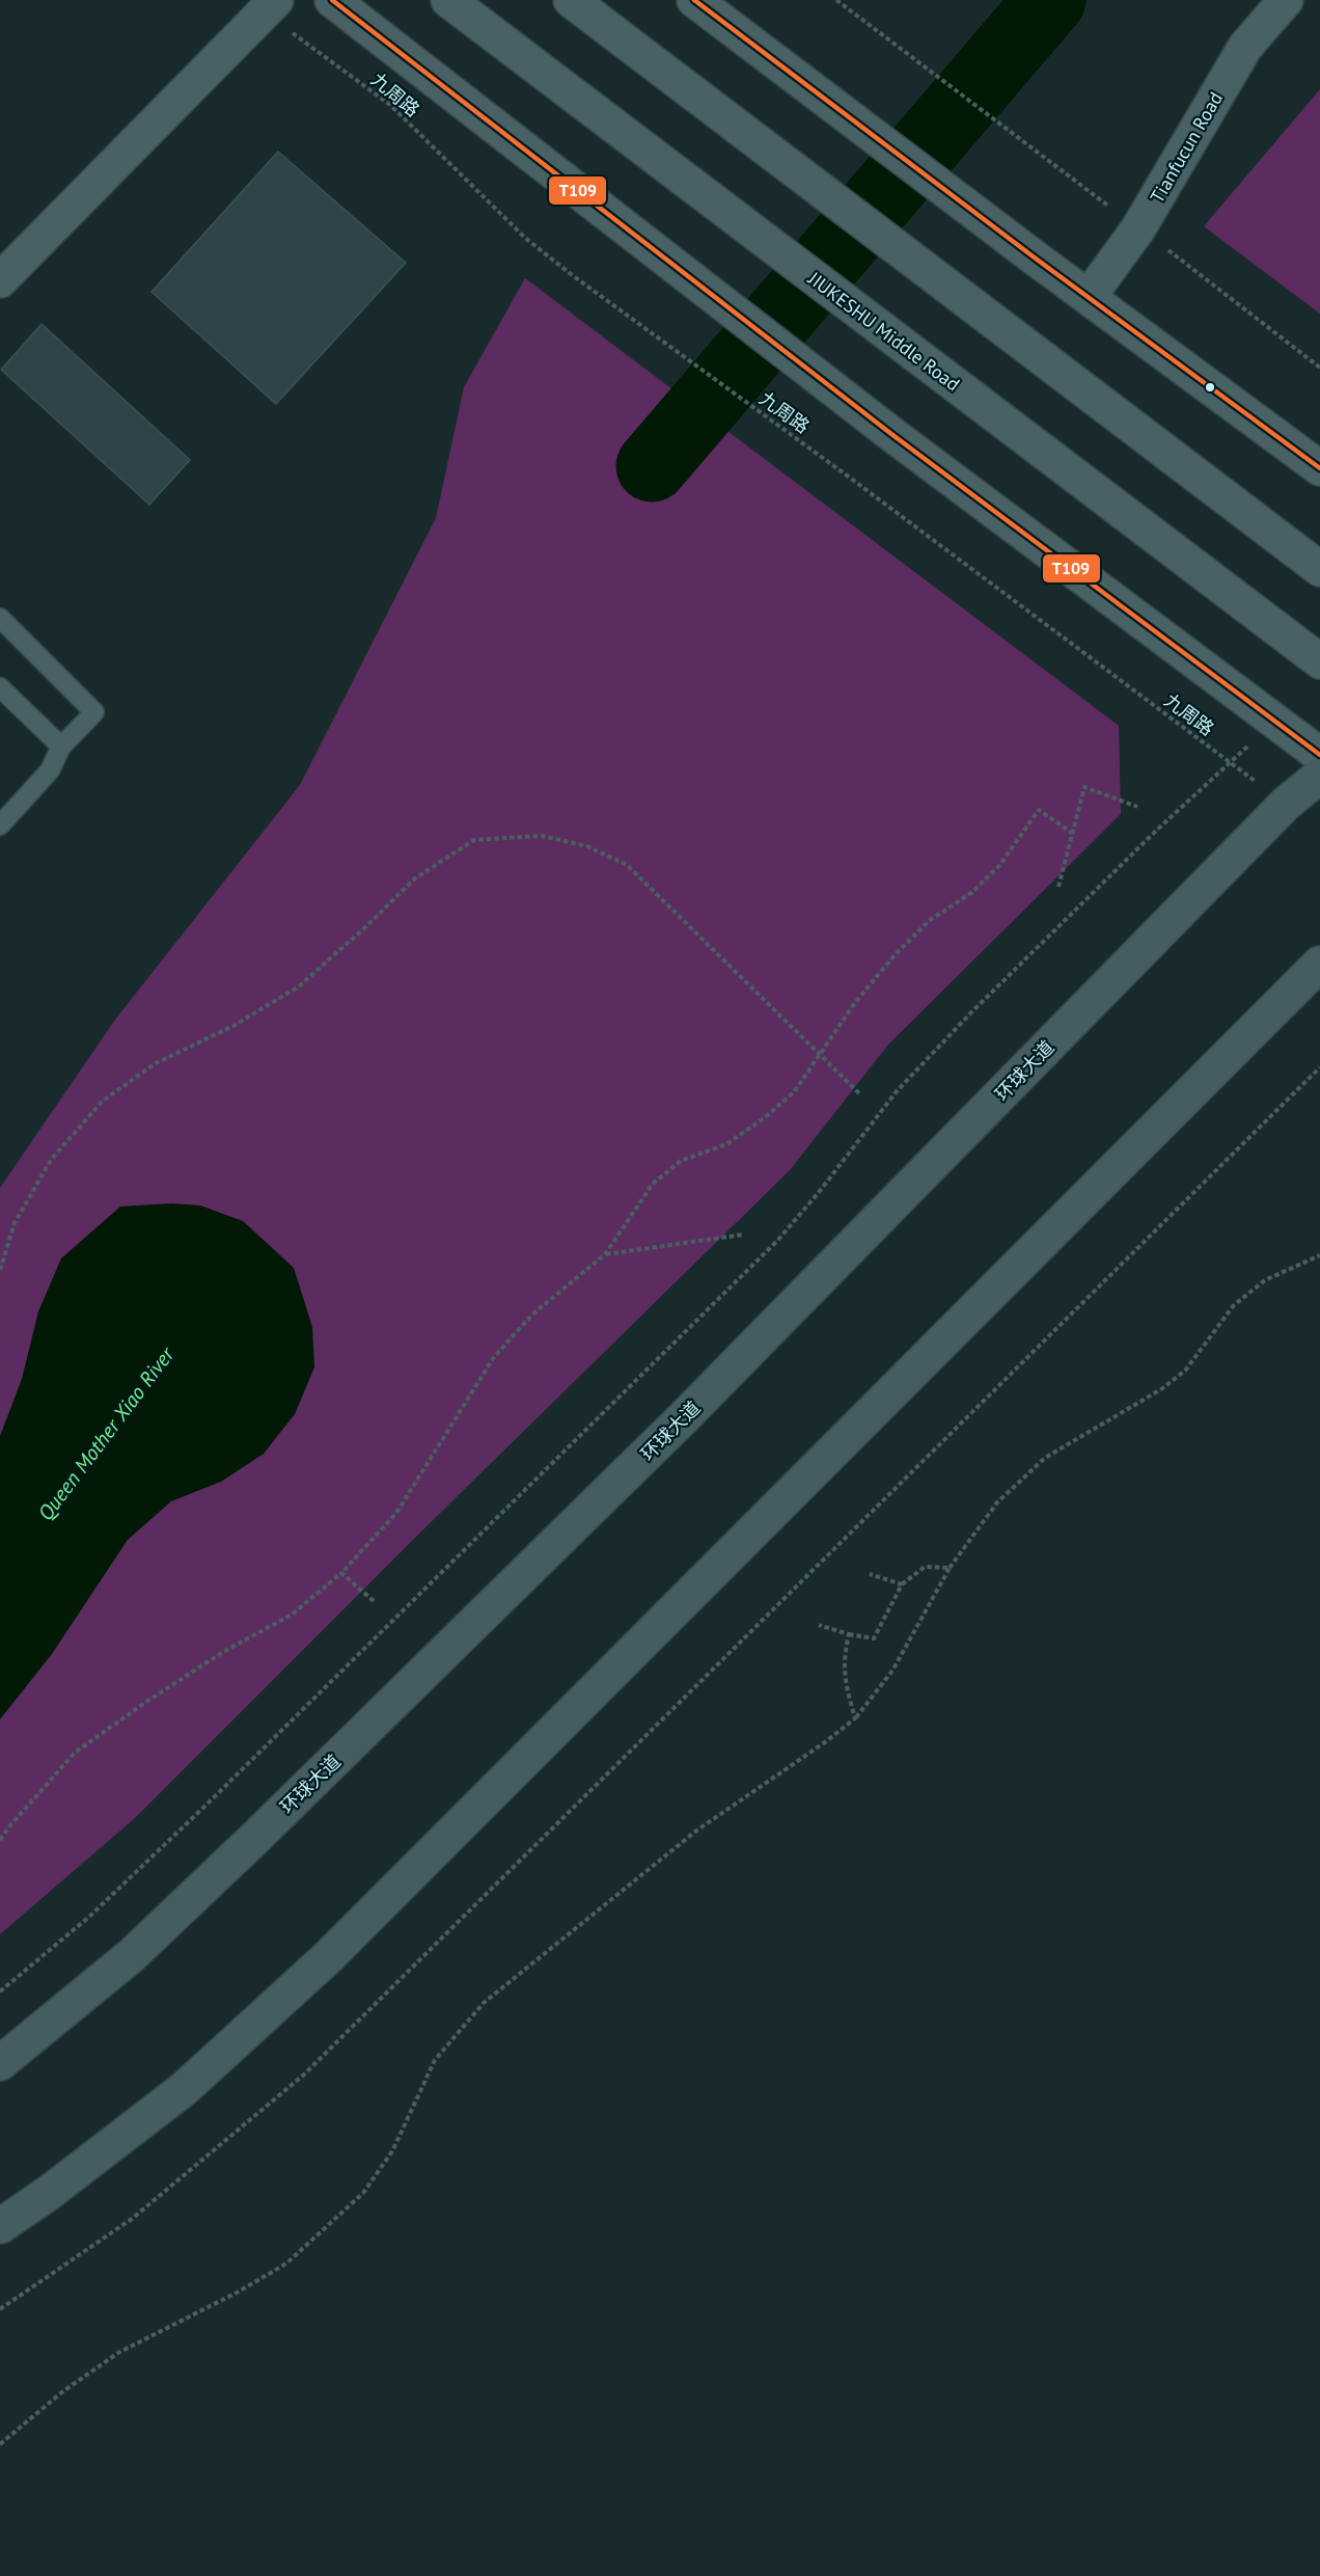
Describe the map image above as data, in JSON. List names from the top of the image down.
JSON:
{
  "streets": {
    "main road": ["Tianfucun Road", "JIUKESHU Middle Road", "环球大道"],
    "path": ["九周路"]
  },
  "crossings": [
    ["九周路", "环球大道"]
  ],
  "water": ["Queen Mother Xiao River"],
  "lines": ["transit line T109"]
}
